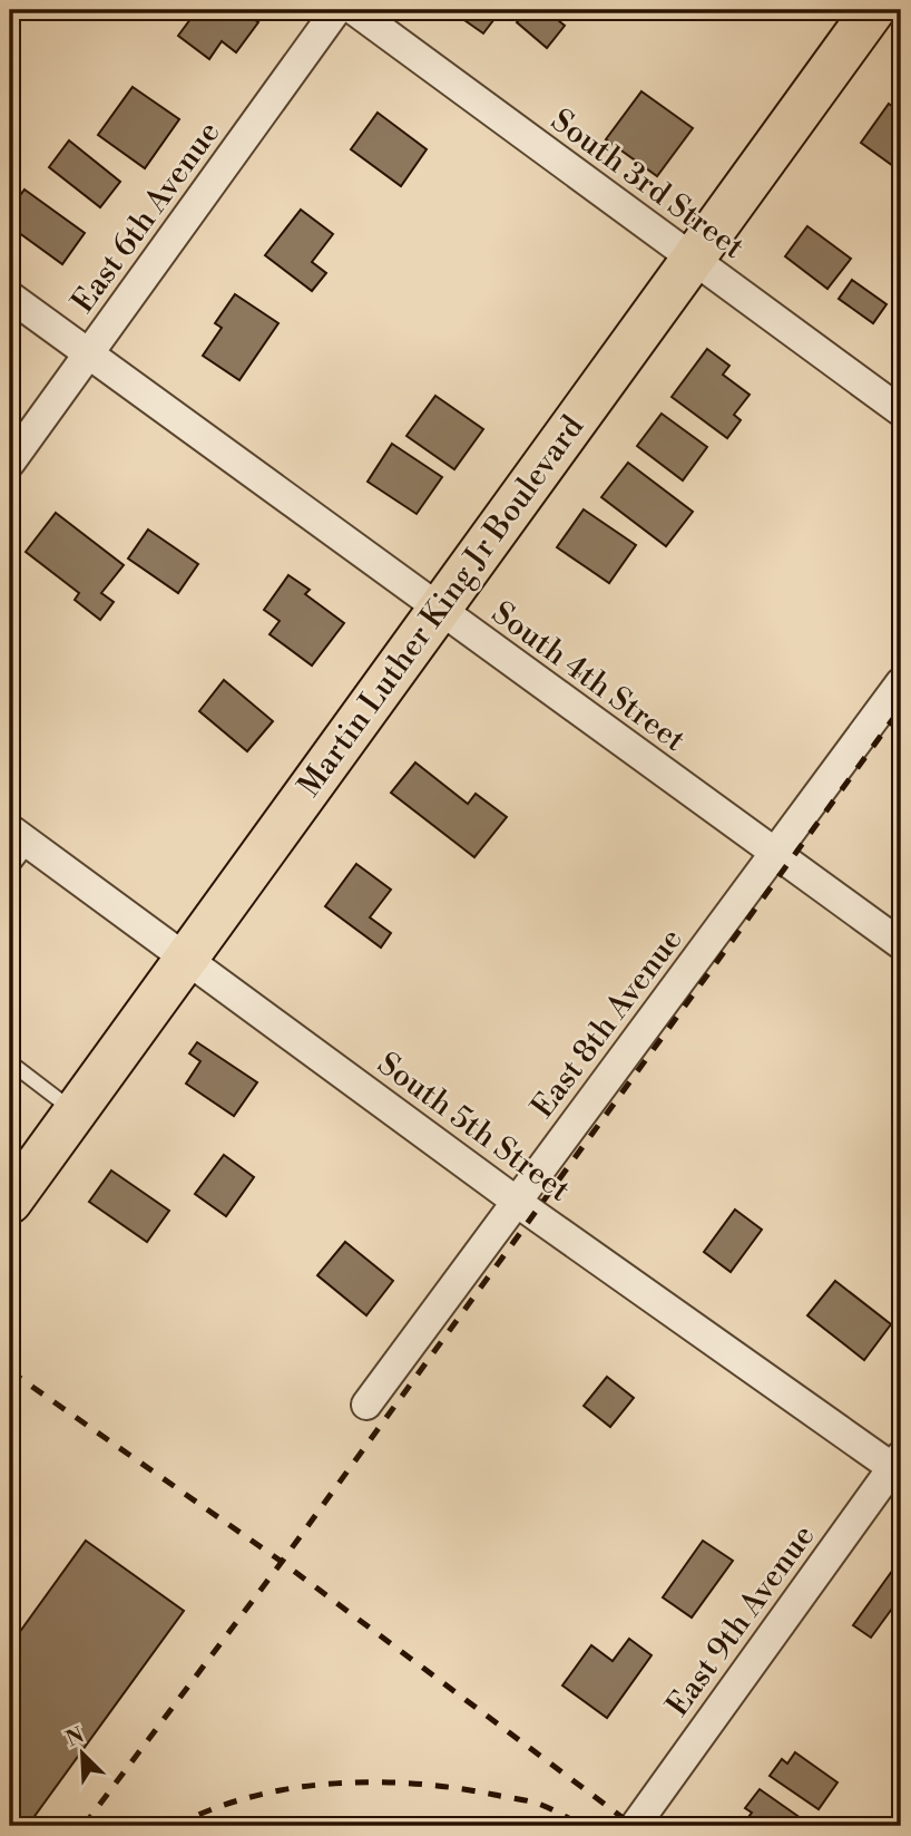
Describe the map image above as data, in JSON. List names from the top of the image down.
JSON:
{
  "streets": {
    "main road": ["Martin Luther King Jr Boulevard"],
    "street": [
      "South 3rd Street",
      "East 6th Avenue",
      "South 4th Street",
      "East 8th Avenue",
      "South 5th Street",
      "East 9th Avenue"
    ]
  },
  "crossings": [
    ["South 3rd Street", "Martin Luther King Jr Boulevard"],
    ["East 6th Avenue", "South 4th Street"],
    ["Martin Luther King Jr Boulevard", "South 4th Street"],
    ["Martin Luther King Jr Boulevard", "South 5th Street"],
    ["South 4th Street", "East 8th Avenue"],
    ["East 8th Avenue", "South 5th Street"],
    ["South 5th Street", "East 9th Avenue"]
  ],
  "north": "top left"
}
